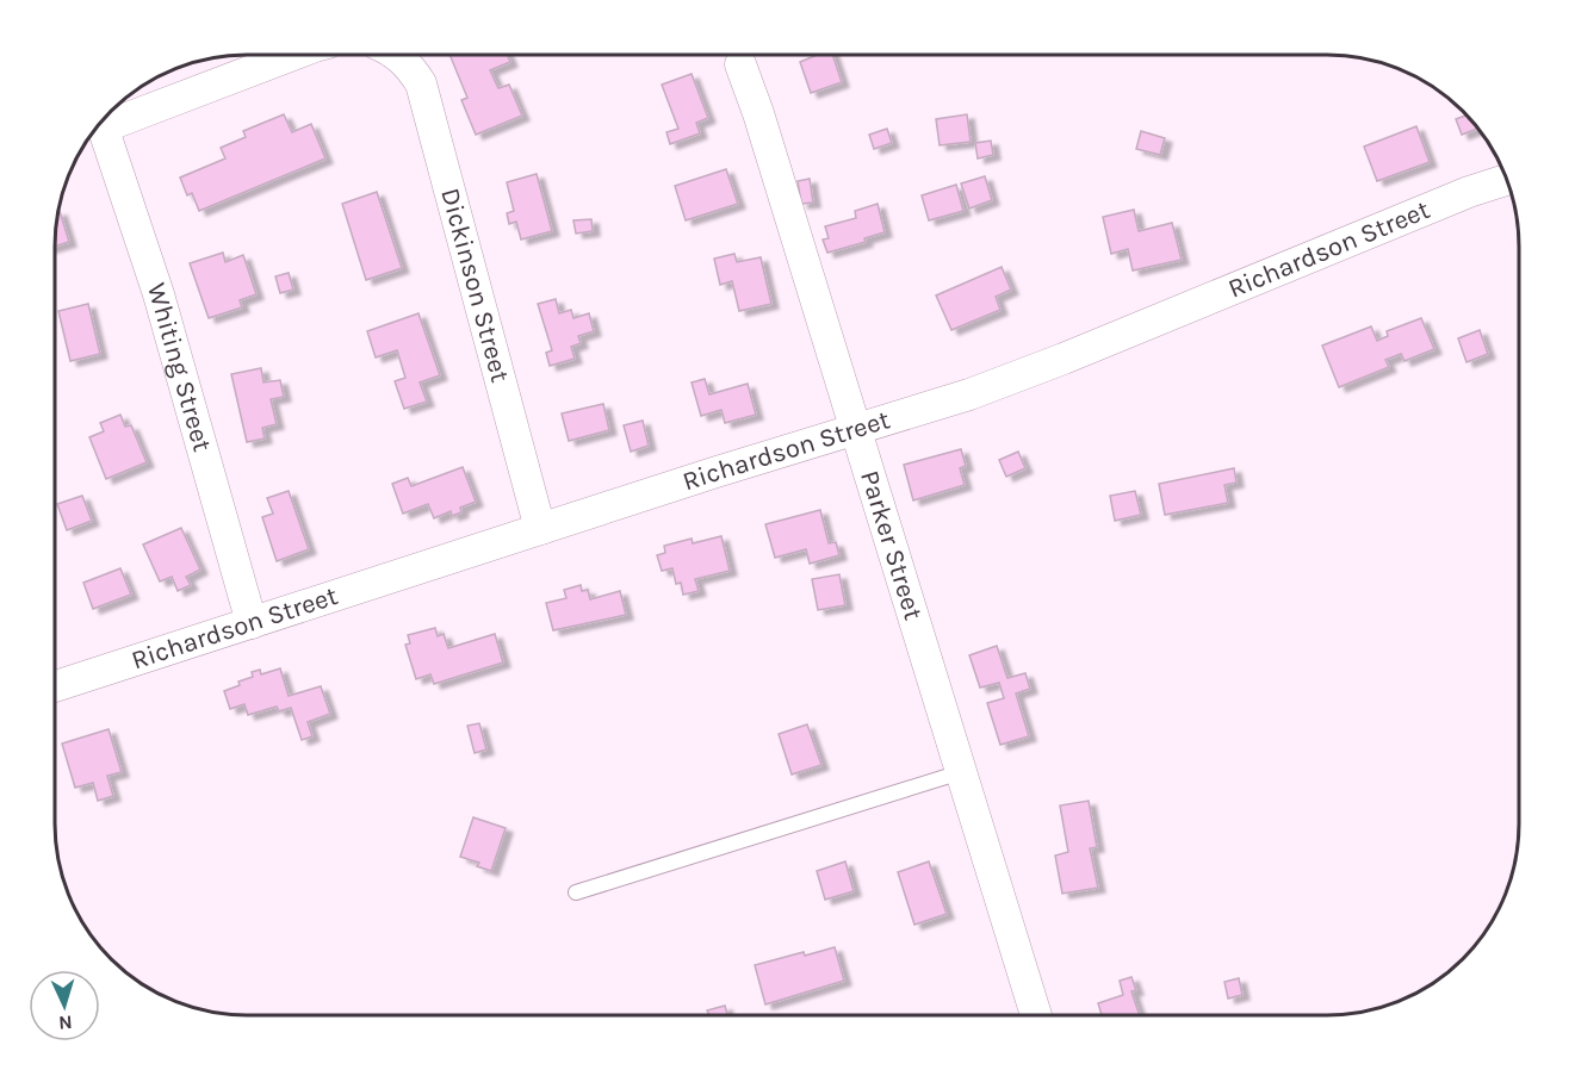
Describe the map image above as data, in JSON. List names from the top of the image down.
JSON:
{
  "streets": {
    "street": [
      "Richardson Street",
      "Dickinson Street",
      "Whiting Street",
      "Parker Street"
    ]
  },
  "crossings": [
    ["Richardson Street", "Dickinson Street"],
    ["Richardson Street", "Whiting Street"],
    ["Richardson Street", "Parker Street"]
  ],
  "north": "bottom"
}
